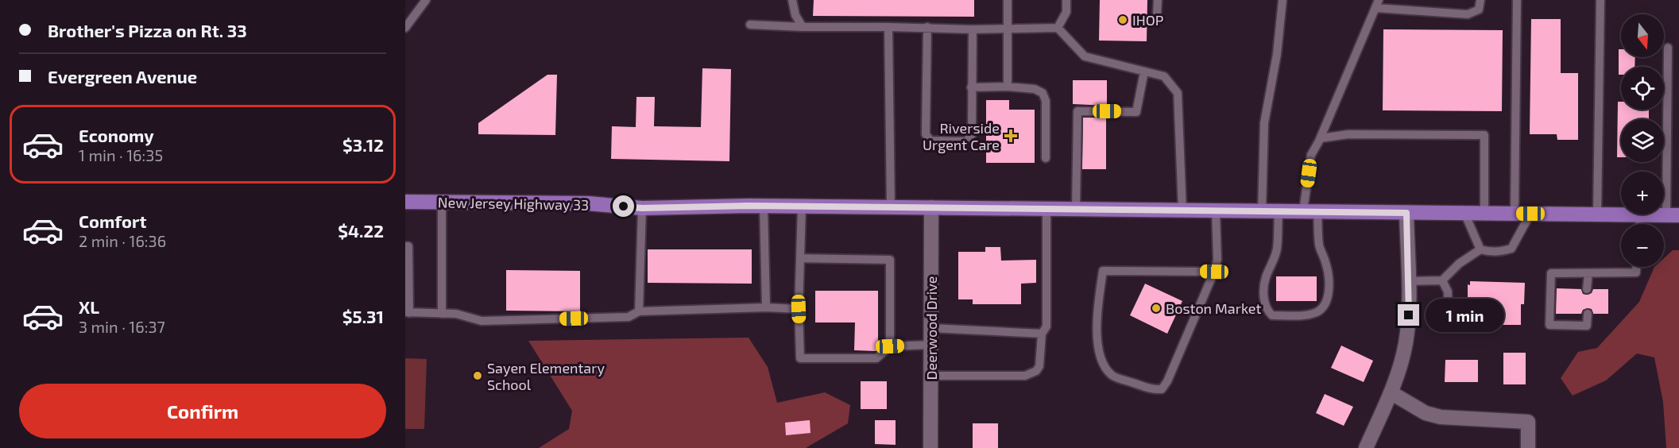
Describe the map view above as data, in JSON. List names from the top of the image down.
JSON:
{
  "streets": {
    "main road": ["New Jersey Highway 33"],
    "street": ["Deerwood Drive"]
  },
  "crossings": [
    ["New Jersey Highway 33", "Deerwood Drive"]
  ],
  "places": {
    "other": ["IHOP", "Boston Market", "Sayen Elementary School"],
    "health": ["Riverside Urgent Care"]
  },
  "north": "bottom",
  "page": {
    "banner": ["Brother's Pizza on Rt. 33", "Evergreen Avenue"],
    "map_buttons": ["+", "−"],
    "list": [
      {
        "name": "Economy",
        "note": "1 min · 16:35",
        "value": "$3.12"
      },
      {
        "name": "Comfort",
        "note": "2 min · 16:36",
        "value": "$4.22"
      },
      {
        "name": "XL",
        "note": "3 min · 16:37",
        "value": "$5.31"
      }
    ],
    "bubble": "1 min",
    "buttons": "Confirm"
  }
}
